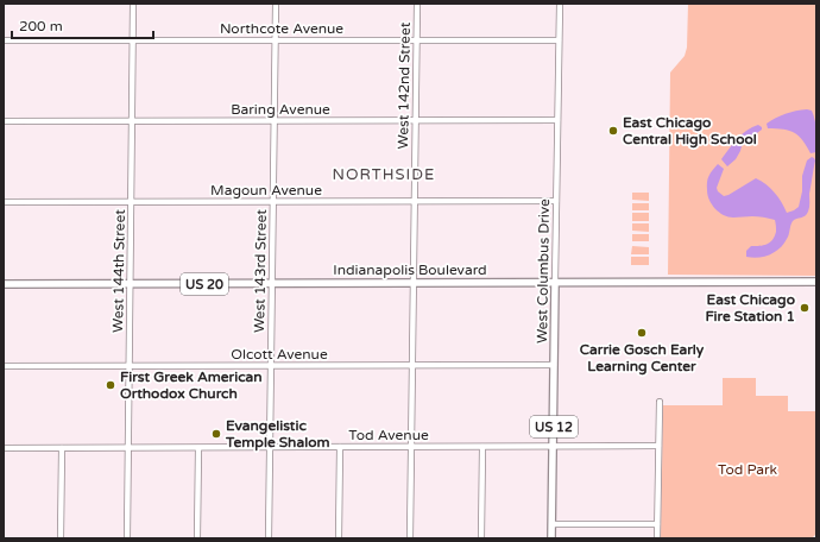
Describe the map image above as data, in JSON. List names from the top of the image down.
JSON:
{
  "streets": {
    "main road": [
      "Indianapolis Boulevard",
      "West Columbus Drive",
      "US 20",
      "US 12"
    ],
    "street": [
      "Northcote Avenue",
      "West 142nd Street",
      "Baring Avenue",
      "Magoun Avenue",
      "West 144th Street",
      "West 143rd Street",
      "Olcott Avenue",
      "Tod Avenue"
    ]
  },
  "crossings": [
    ["Northcote Avenue", "West 142nd Street"],
    ["Northcote Avenue", "West 144th Street"],
    ["Northcote Avenue", "West 143rd Street"],
    ["Northcote Avenue", "West Columbus Drive"],
    ["West 142nd Street", "Baring Avenue"],
    ["West 142nd Street", "Magoun Avenue"],
    ["West 142nd Street", "Indianapolis Boulevard"],
    ["West 142nd Street", "Olcott Avenue"],
    ["West 142nd Street", "Tod Avenue"],
    ["Baring Avenue", "West 144th Street"],
    ["Baring Avenue", "West 143rd Street"],
    ["Baring Avenue", "West Columbus Drive"],
    ["Magoun Avenue", "West 144th Street"],
    ["Magoun Avenue", "West 143rd Street"],
    ["Magoun Avenue", "West Columbus Drive"],
    ["Indianapolis Boulevard", "West 144th Street"],
    ["Indianapolis Boulevard", "West 143rd Street"],
    ["Indianapolis Boulevard", "West Columbus Drive"],
    ["West 144th Street", "Olcott Avenue"],
    ["West 144th Street", "Tod Avenue"],
    ["West 143rd Street", "Olcott Avenue"],
    ["West 143rd Street", "Tod Avenue"],
    ["West Columbus Drive", "Olcott Avenue"],
    ["West Columbus Drive", "Tod Avenue"]
  ],
  "districts": ["NORTHSIDE"],
  "parks": ["Tod Park"],
  "places": [
    "East Chicago Central High School",
    "East Chicago Fire Station 1",
    "Carrie Gosch Early Learning Center",
    "First Greek American Orthodox Church",
    "Evangelistic Temple Shalom"
  ],
  "scale_bar": "200 m"
}
